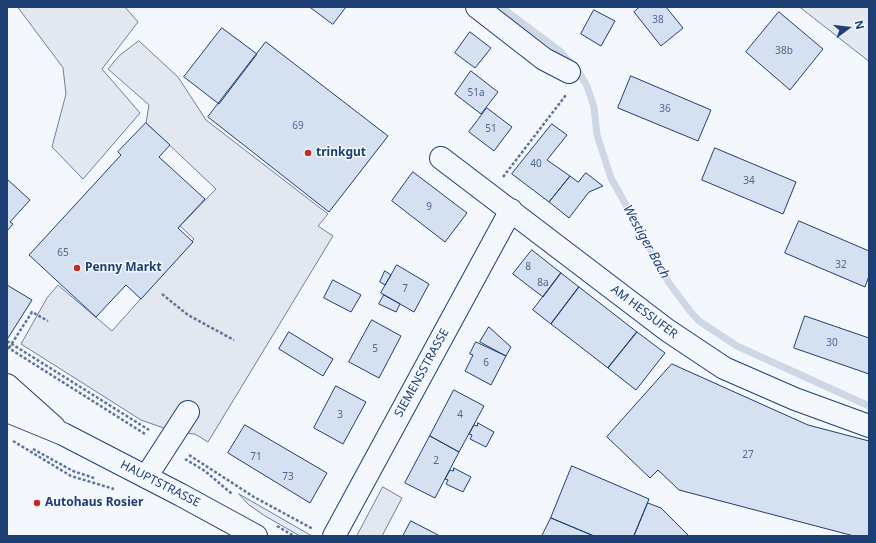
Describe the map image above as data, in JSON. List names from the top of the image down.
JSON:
{
  "streets": {
    "street": ["AM HESSUFER", "SIEMENSSTRASSE", "HAUPTSTRASSE"]
  },
  "crossings": [
    ["AM HESSUFER", "SIEMENSSTRASSE"]
  ],
  "water": ["Westiger Bach"],
  "places": ["trinkgut", "Penny Markt", "Autohaus Rosier"],
  "house_numbers": [
    "38",
    "38b",
    "51a",
    "36",
    "69",
    "51",
    "40",
    "34",
    "9",
    "65",
    "32",
    "8",
    "8a",
    "7",
    "30",
    "5",
    "6",
    "3",
    "4",
    "27",
    "71",
    "2",
    "73"
  ],
  "north": "right"
}
